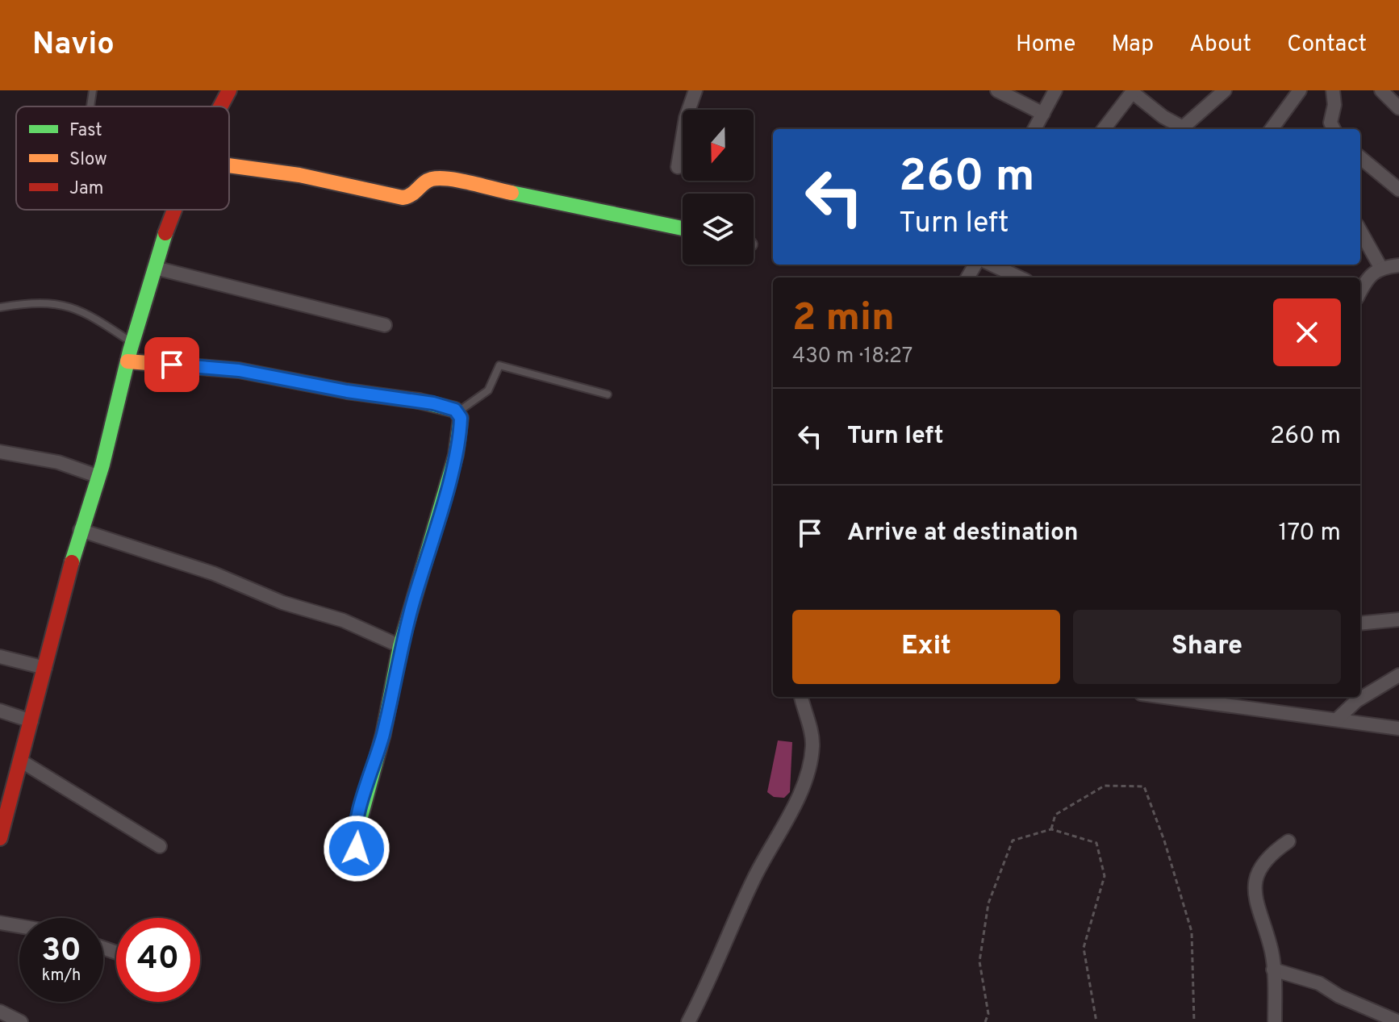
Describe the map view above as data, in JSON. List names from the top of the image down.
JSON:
{
  "legend": ["Fast", "Slow", "Jam"],
  "north": "bottom",
  "page": {
    "header": "Navio",
    "nav": [
      "Home",
      "Map",
      "About",
      "Contact"
    ],
    "turn": ["260 m", "Turn left"],
    "heading": ["2 min", "430 m · 18:27"],
    "list": [
      {
        "name": "Turn left",
        "value": "260 m"
      },
      {
        "name": "Arrive at destination",
        "value": "170 m"
      }
    ],
    "buttons": ["Exit", "Share"],
    "speed": "30 km/h",
    "limit": "40"
  }
}
